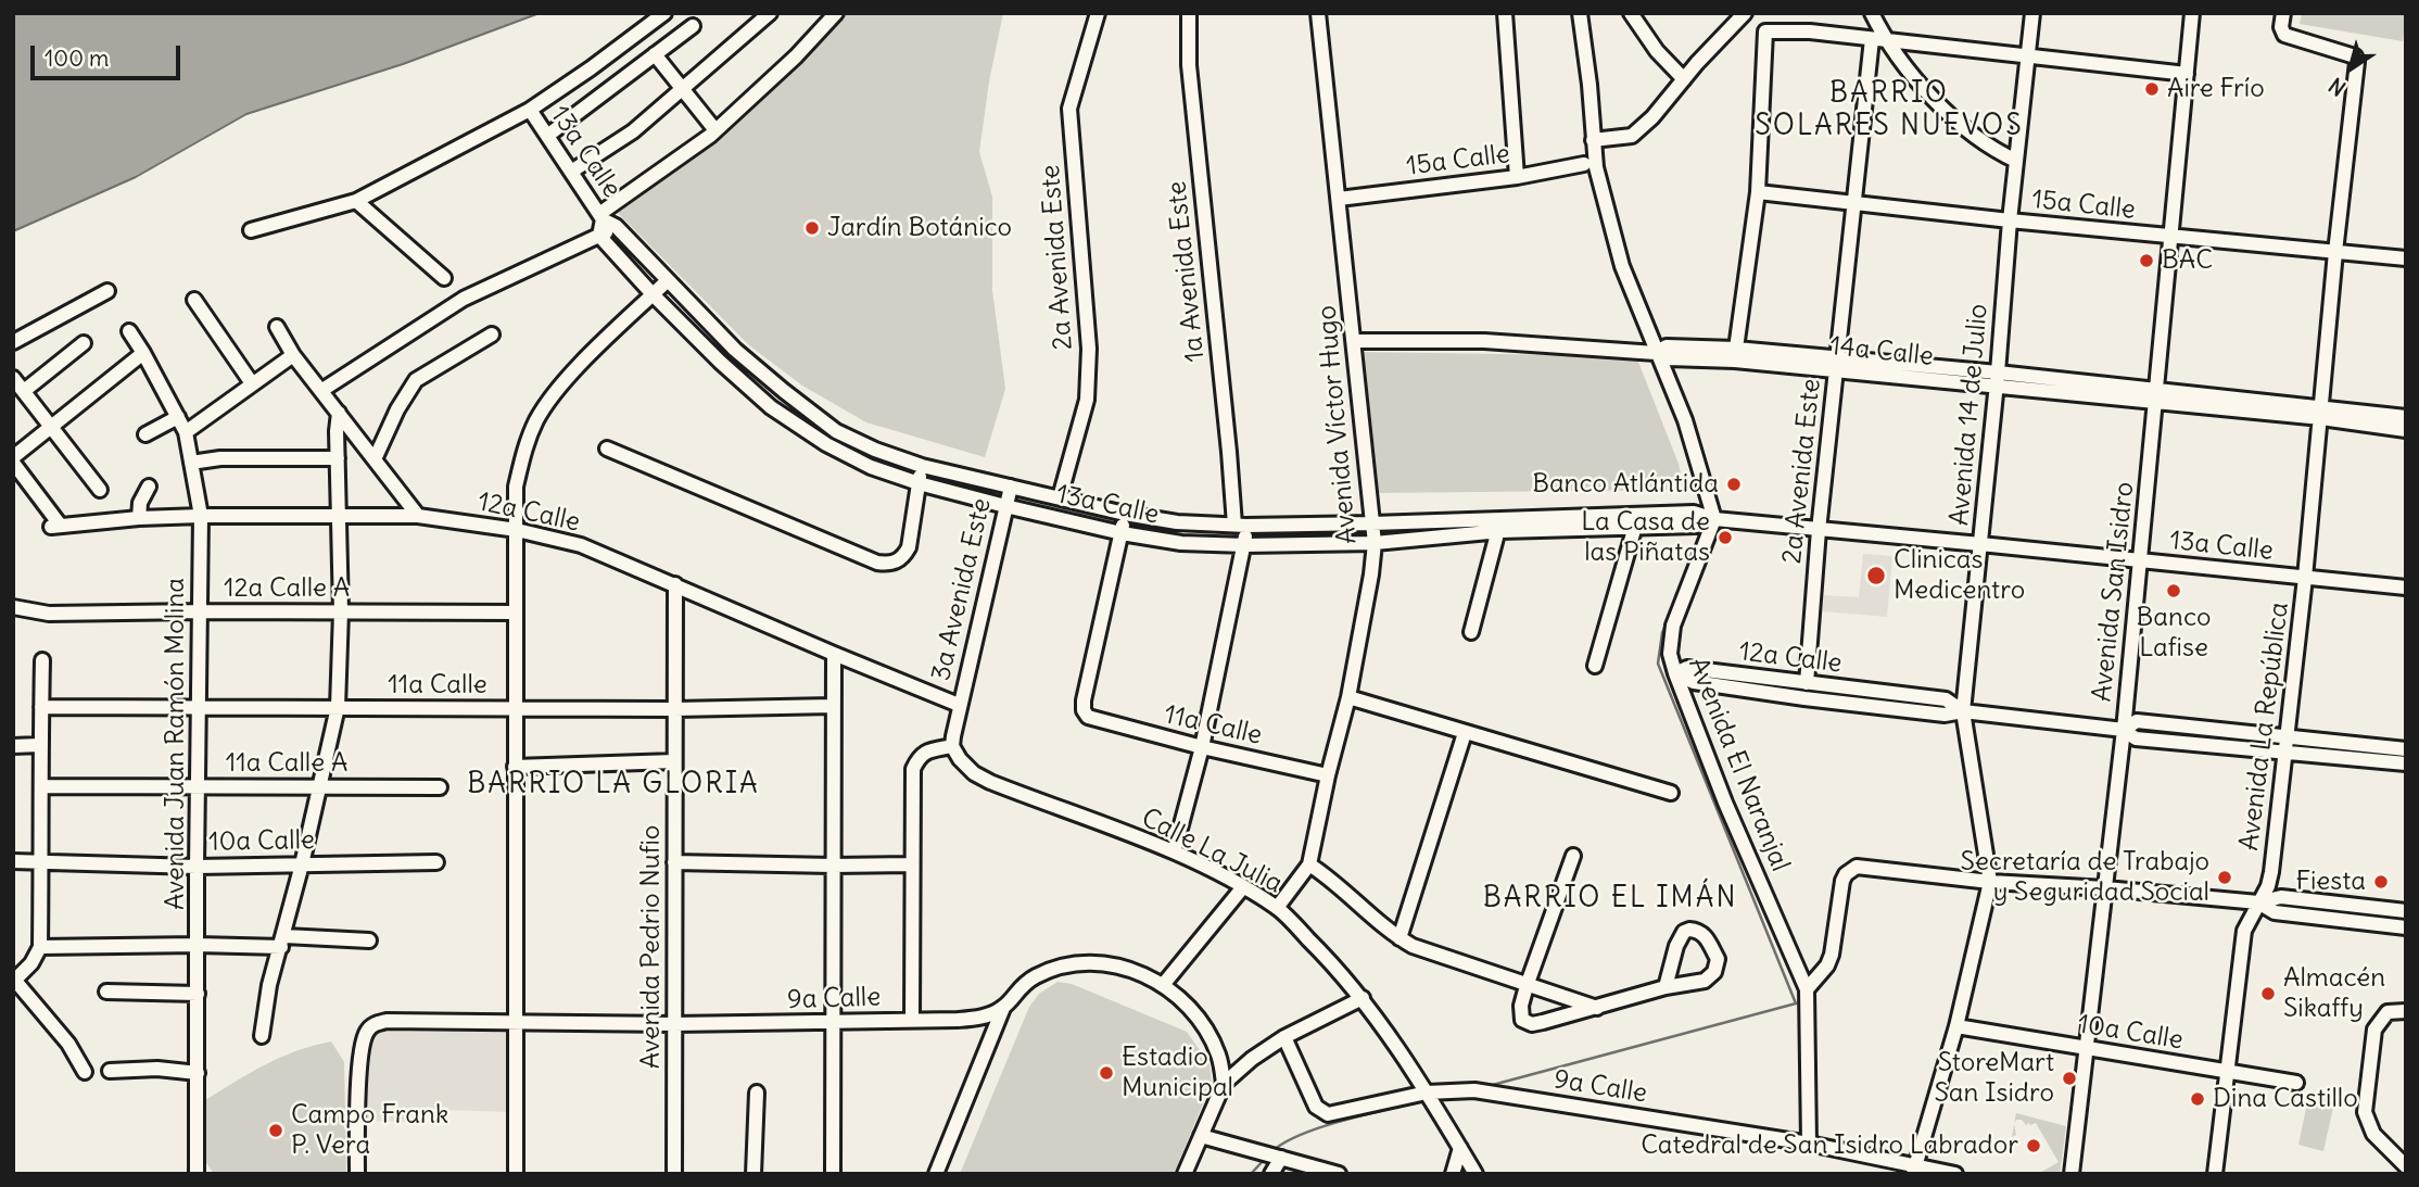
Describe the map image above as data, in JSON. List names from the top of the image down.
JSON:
{
  "streets": {
    "street": [
      "13a Calle",
      "15a Calle",
      "2a Avenida Este",
      "1a Avenida Este",
      "14a Calle",
      "Avenida 14 de Julio",
      "Avenida Víctor Hugo",
      "12a Calle",
      "12a Calle A",
      "3a Avenida Este",
      "Avenida San Isidro",
      "11a Calle",
      "Avenida La República",
      "Avenida Juan Ramón Molina",
      "11a Calle A",
      "Avenida El Naranjal",
      "10a Calle",
      "Calle La Julia",
      "Avenida Pedrio Nufio",
      "9a Calle"
    ]
  },
  "crossings": [
    ["13a Calle", "2a Avenida Este"],
    ["13a Calle", "1a Avenida Este"],
    ["13a Calle", "Avenida 14 de Julio"],
    ["13a Calle", "Avenida Víctor Hugo"],
    ["13a Calle", "3a Avenida Este"],
    ["13a Calle", "Avenida San Isidro"],
    ["13a Calle", "11a Calle"],
    ["13a Calle", "Avenida La República"],
    ["13a Calle", "Avenida El Naranjal"],
    ["15a Calle", "2a Avenida Este"],
    ["15a Calle", "Avenida 14 de Julio"],
    ["15a Calle", "Avenida Víctor Hugo"],
    ["15a Calle", "Avenida San Isidro"],
    ["15a Calle", "Avenida La República"],
    ["2a Avenida Este", "14a Calle"],
    ["2a Avenida Este", "12a Calle"],
    ["1a Avenida Este", "11a Calle"],
    ["14a Calle", "Avenida 14 de Julio"],
    ["14a Calle", "Avenida San Isidro"],
    ["14a Calle", "Avenida La República"],
    ["Avenida 14 de Julio", "12a Calle"],
    ["Avenida 14 de Julio", "10a Calle"],
    ["Avenida 14 de Julio", "9a Calle"],
    ["Avenida Víctor Hugo", "11a Calle"],
    ["Avenida Víctor Hugo", "Calle La Julia"],
    ["12a Calle", "3a Avenida Este"],
    ["12a Calle", "Avenida San Isidro"],
    ["12a Calle", "Avenida La República"],
    ["12a Calle", "Avenida Juan Ramón Molina"],
    ["12a Calle", "Avenida El Naranjal"],
    ["12a Calle", "Avenida Pedrio Nufio"],
    ["12a Calle A", "Avenida Juan Ramón Molina"],
    ["Avenida San Isidro", "10a Calle"],
    ["11a Calle", "Avenida Juan Ramón Molina"],
    ["11a Calle", "Avenida Pedrio Nufio"],
    ["Avenida La República", "10a Calle"],
    ["Avenida Juan Ramón Molina", "11a Calle A"],
    ["Avenida Juan Ramón Molina", "10a Calle"],
    ["Avenida El Naranjal", "9a Calle"],
    ["Calle La Julia", "9a Calle"],
    ["Avenida Pedrio Nufio", "9a Calle"]
  ],
  "districts": ["BARRIO SOLARES NUEVOS", "BARRIO LA GLORIA", "BARRIO EL IMÁN"],
  "places": [
    "Aire Frío",
    "Jardín Botánico",
    "BAC",
    "Banco Atlántida",
    "La Casa de las Piñatas",
    "Clinicas Medicentro",
    "Banco Lafise",
    "Secretaría de Trabajo y Seguridad Social",
    "Fiesta",
    "Almacén Sikaffy",
    "Estadio Municipal",
    "StoreMart San Isidro",
    "Dina Castillo",
    "Campo Frank P. Vera",
    "Catedral de San Isidro Labrador"
  ],
  "scale_bar": "100 m",
  "north": "bottom left"
}
